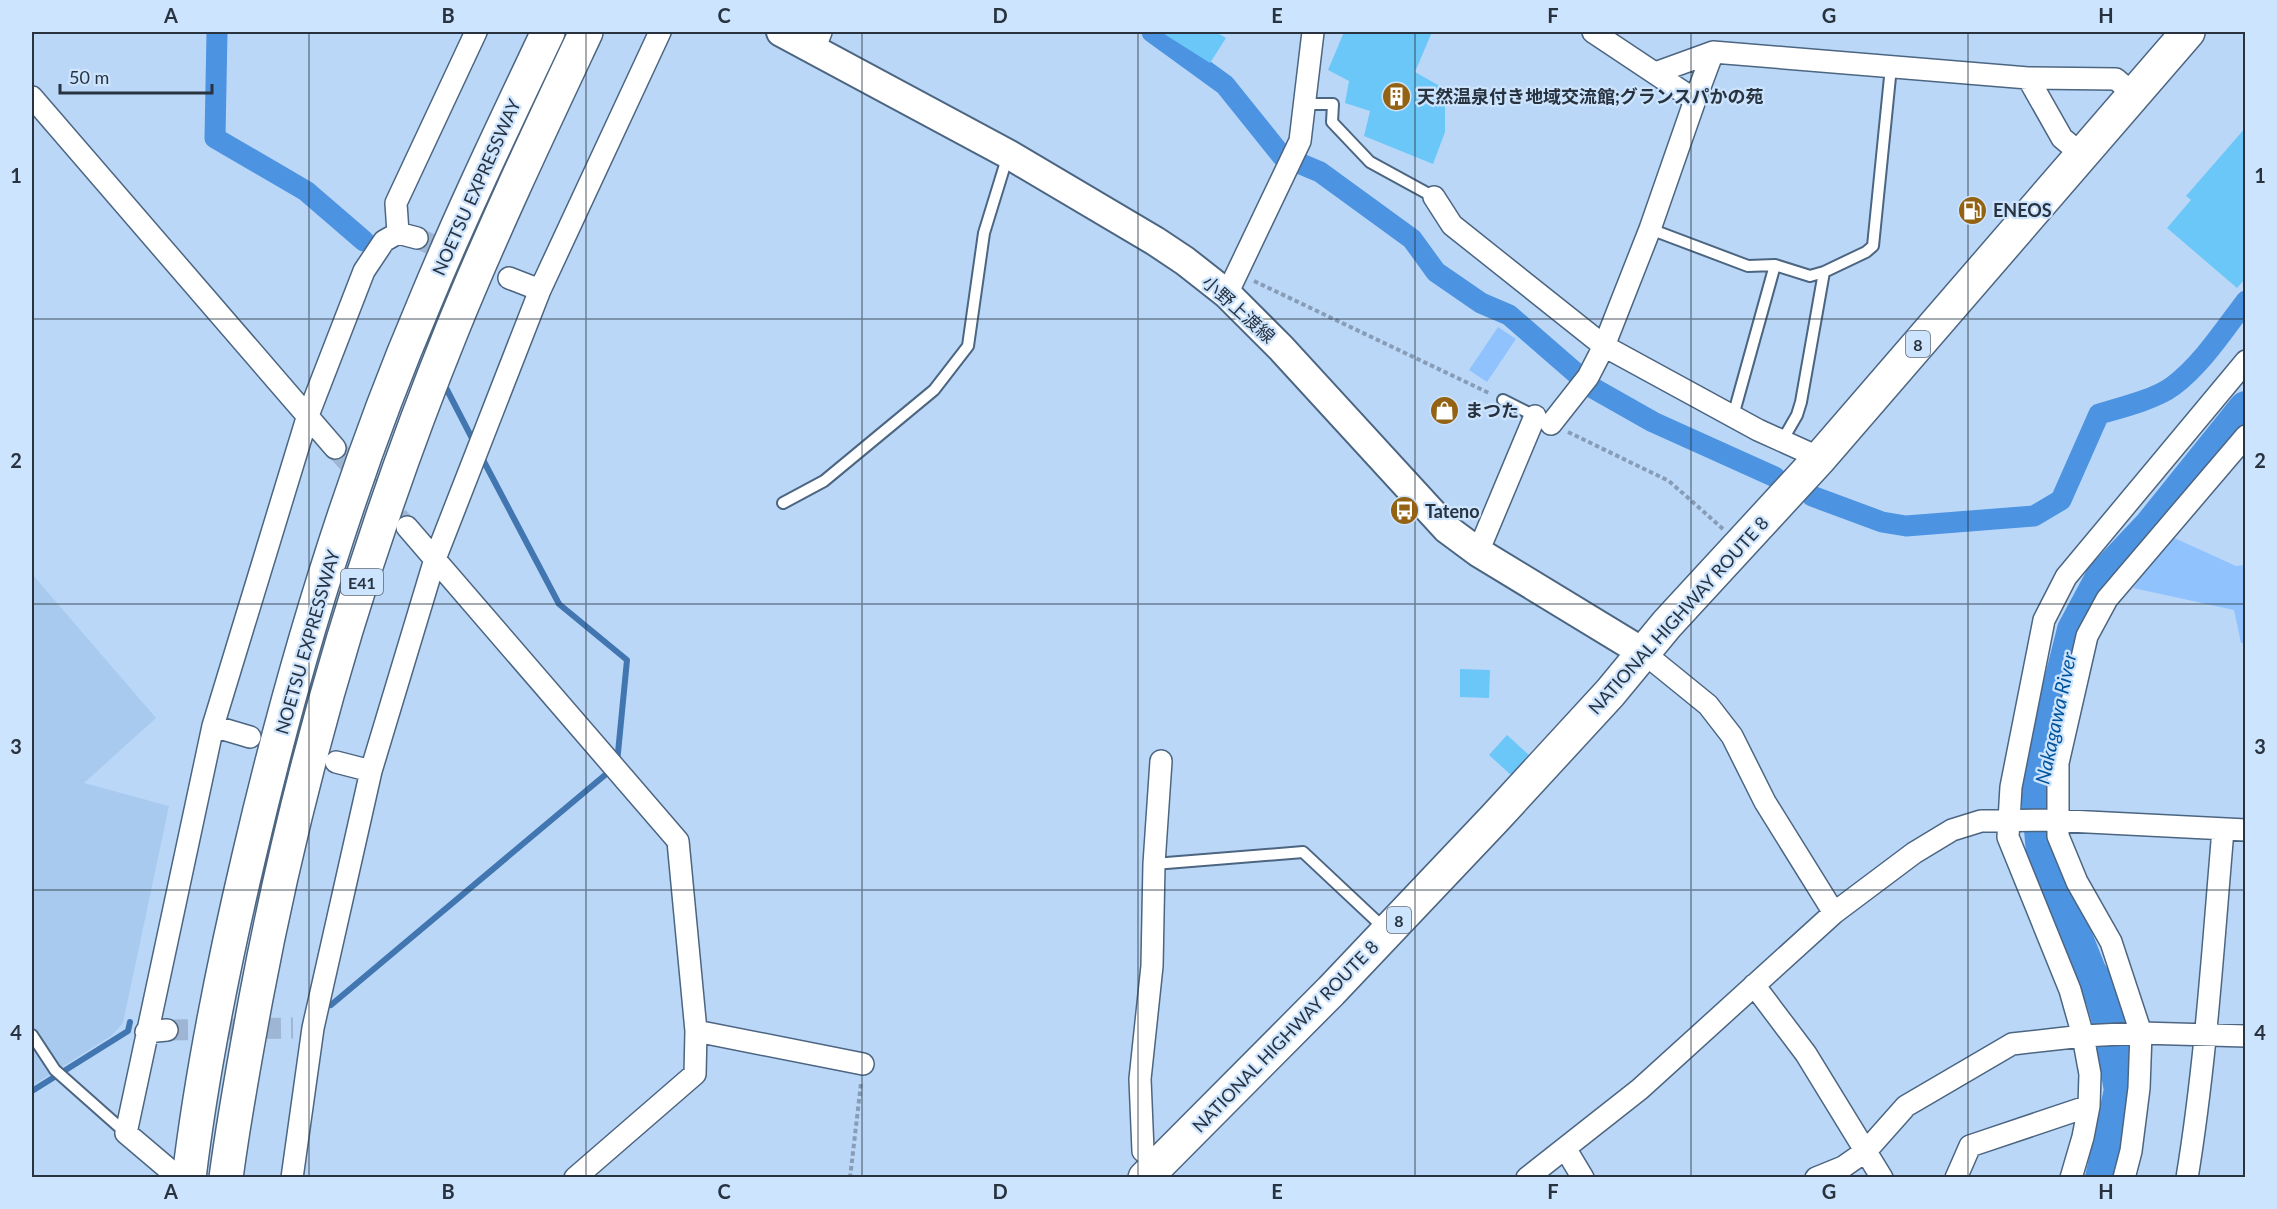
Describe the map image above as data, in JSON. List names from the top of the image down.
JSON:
{
  "streets": {
    "highway": [
      "NOETSU EXPRESSWAY",
      "8",
      "E41",
      "NATIONAL HIGHWAY ROUTE 8"
    ],
    "main road": ["小野上渡線"]
  },
  "crossings": [
    ["小野上渡線", "NATIONAL HIGHWAY ROUTE 8"]
  ],
  "water": ["Nakagawa River"],
  "places": {
    "building": ["天然温泉付き地域交流館;グランスパかの苑"],
    "fuel station": ["ENEOS"],
    "shop": ["まつた"],
    "bus stop": ["Tateno"]
  },
  "scale_bar": "50 m",
  "grid": {
    "columns": [
      "A",
      "B",
      "C",
      "D",
      "E",
      "F",
      "G",
      "H"
    ],
    "rows": [
      "1",
      "2",
      "3",
      "4"
    ]
  }
}
